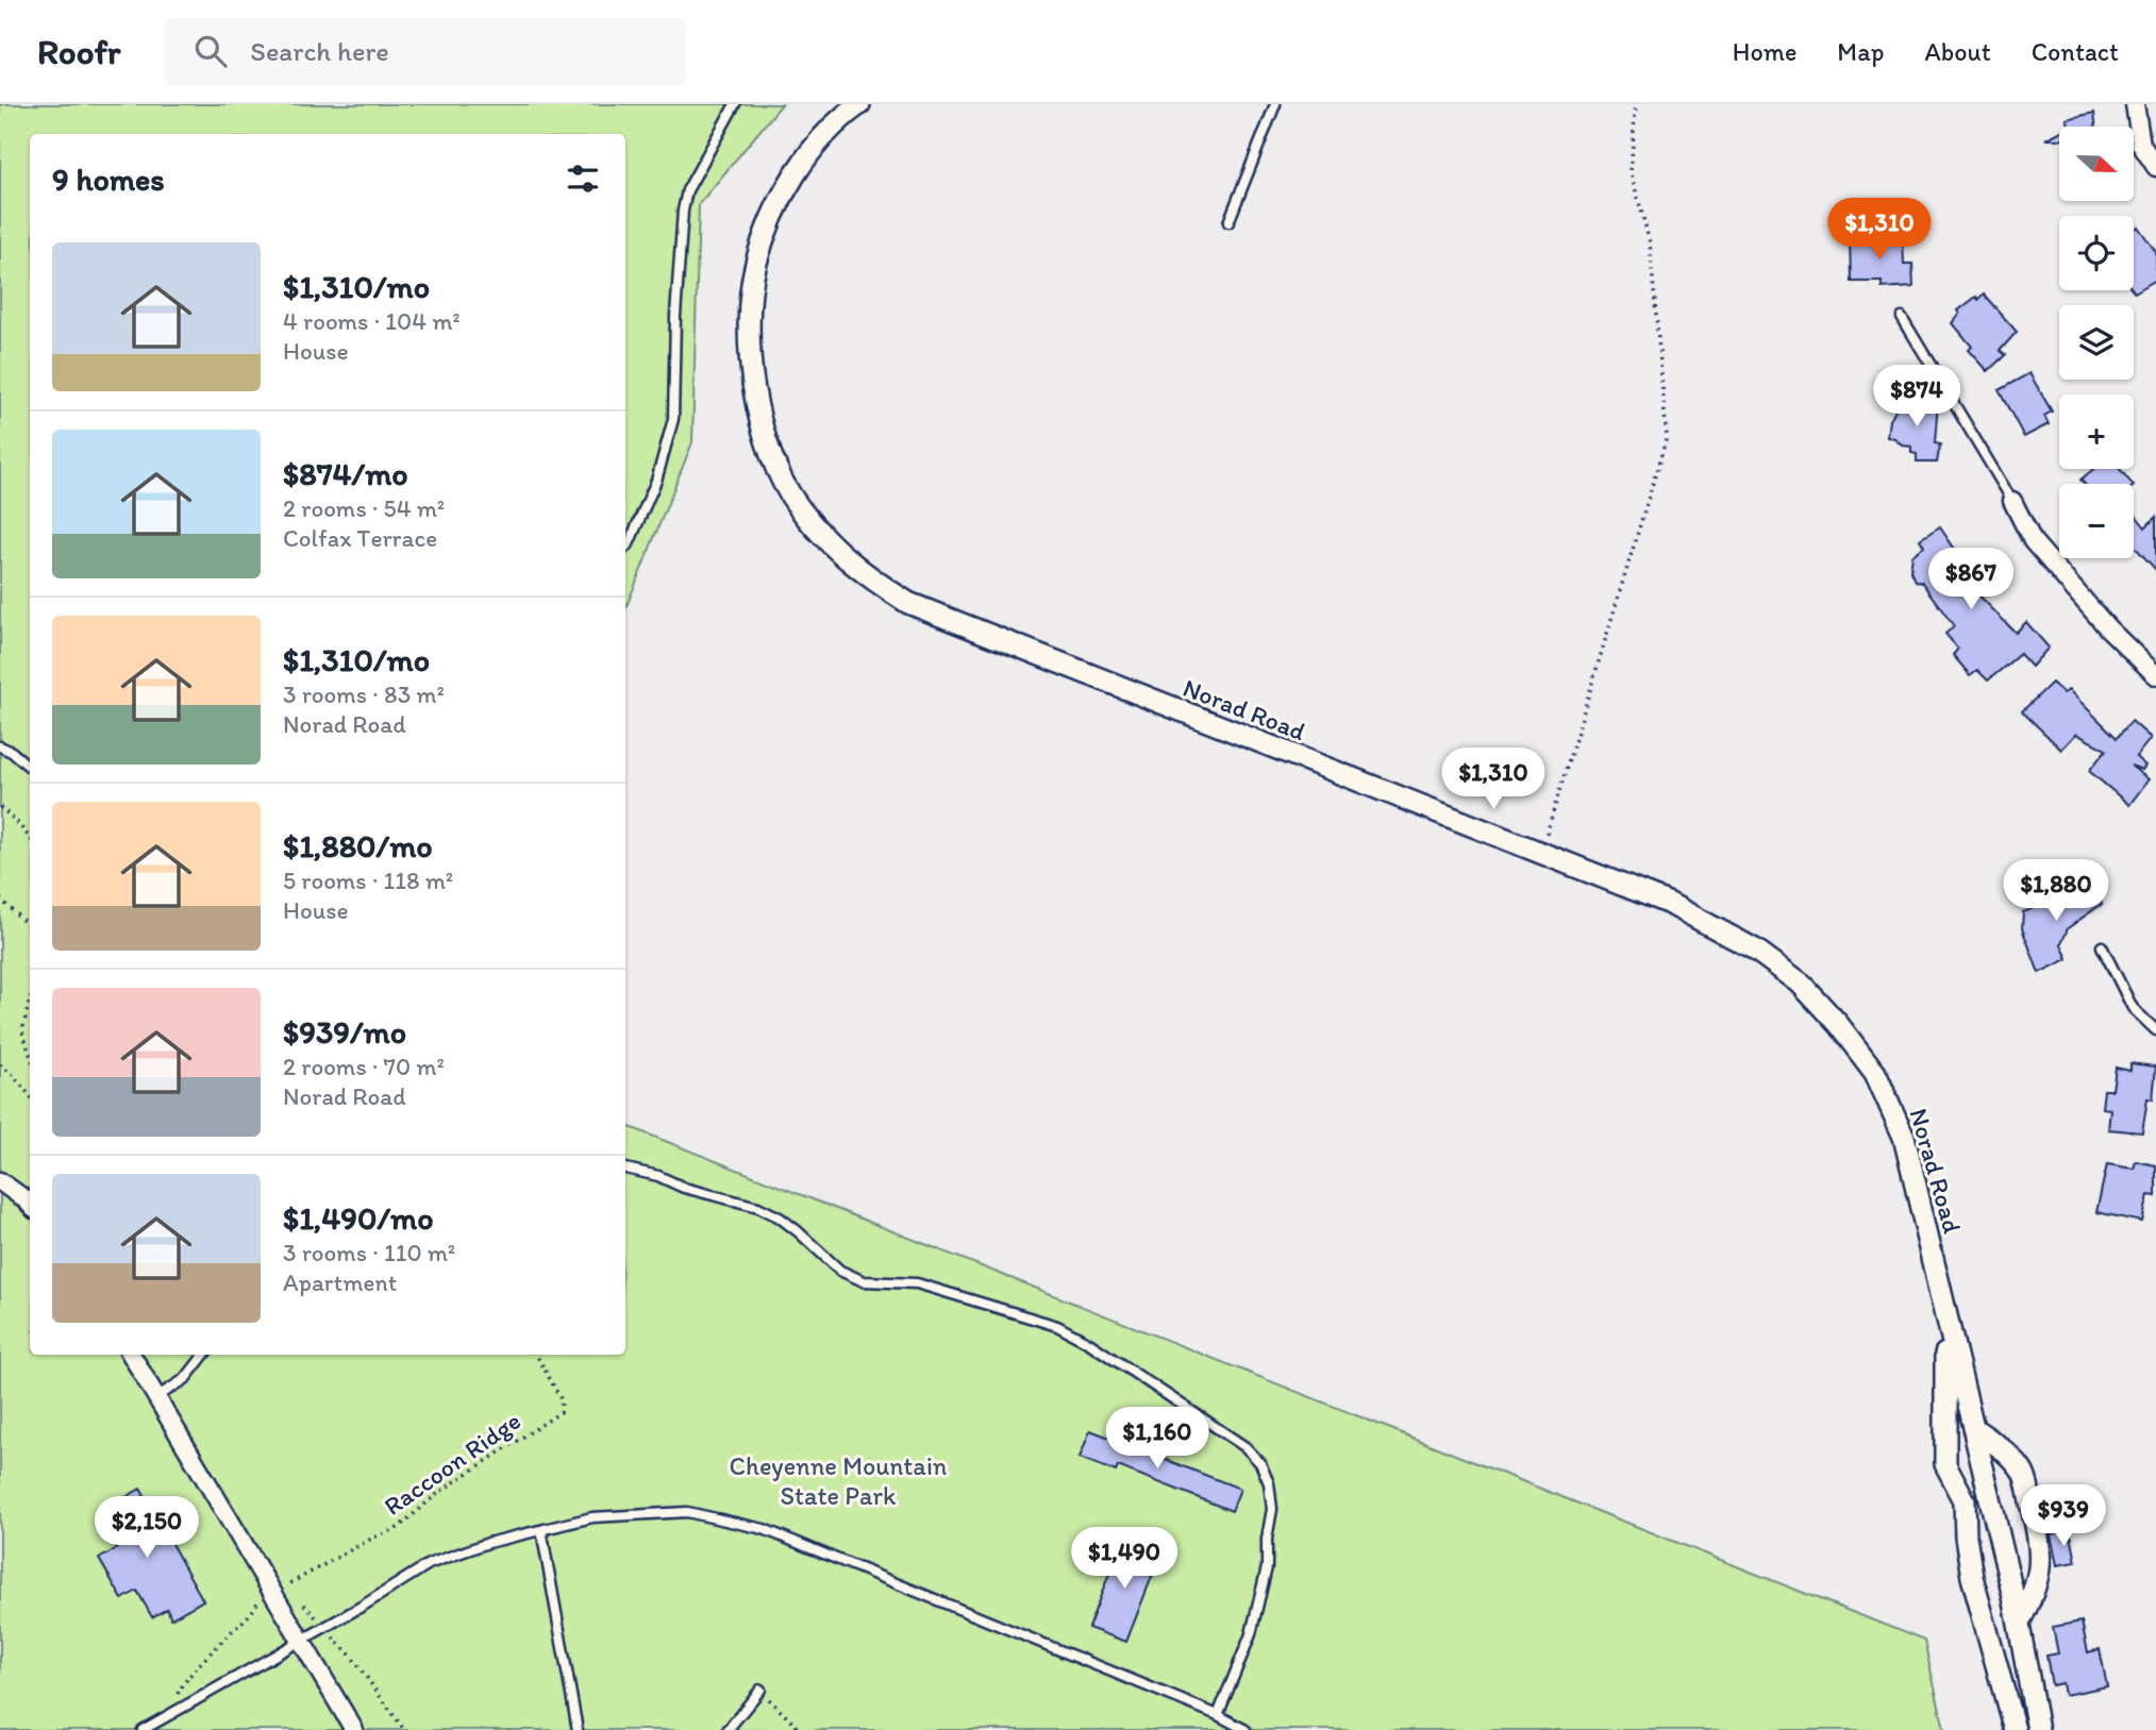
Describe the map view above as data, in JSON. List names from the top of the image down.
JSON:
{
  "streets": {
    "street": ["Norad Road"],
    "path": ["Raccoon Ridge"]
  },
  "parks": ["Cheyenne Mountain State Park"],
  "north": "right",
  "page": {
    "header": "Roofr",
    "search": "Search here",
    "nav": [
      "Home",
      "Map",
      "About",
      "Contact"
    ],
    "map_buttons": ["+", "−"],
    "heading": "9 homes",
    "price": [
      "$1,310",
      "$874",
      "$867",
      "$1,310",
      "$1,880",
      "$1,160",
      "$939",
      "$2,150",
      "$1,490"
    ],
    "list": [
      {
        "name": "$1,310/mo",
        "note": "4 rooms · 104 m² · House"
      },
      {
        "name": "$874/mo",
        "note": "2 rooms · 54 m² · Colfax Terrace"
      },
      {
        "name": "$1,310/mo",
        "note": "3 rooms · 83 m² · Norad Road"
      },
      {
        "name": "$1,880/mo",
        "note": "5 rooms · 118 m² · House"
      },
      {
        "name": "$939/mo",
        "note": "2 rooms · 70 m² · Norad Road"
      },
      {
        "name": "$1,490/mo",
        "note": "3 rooms · 110 m² · Apartment"
      }
    ]
  }
}
